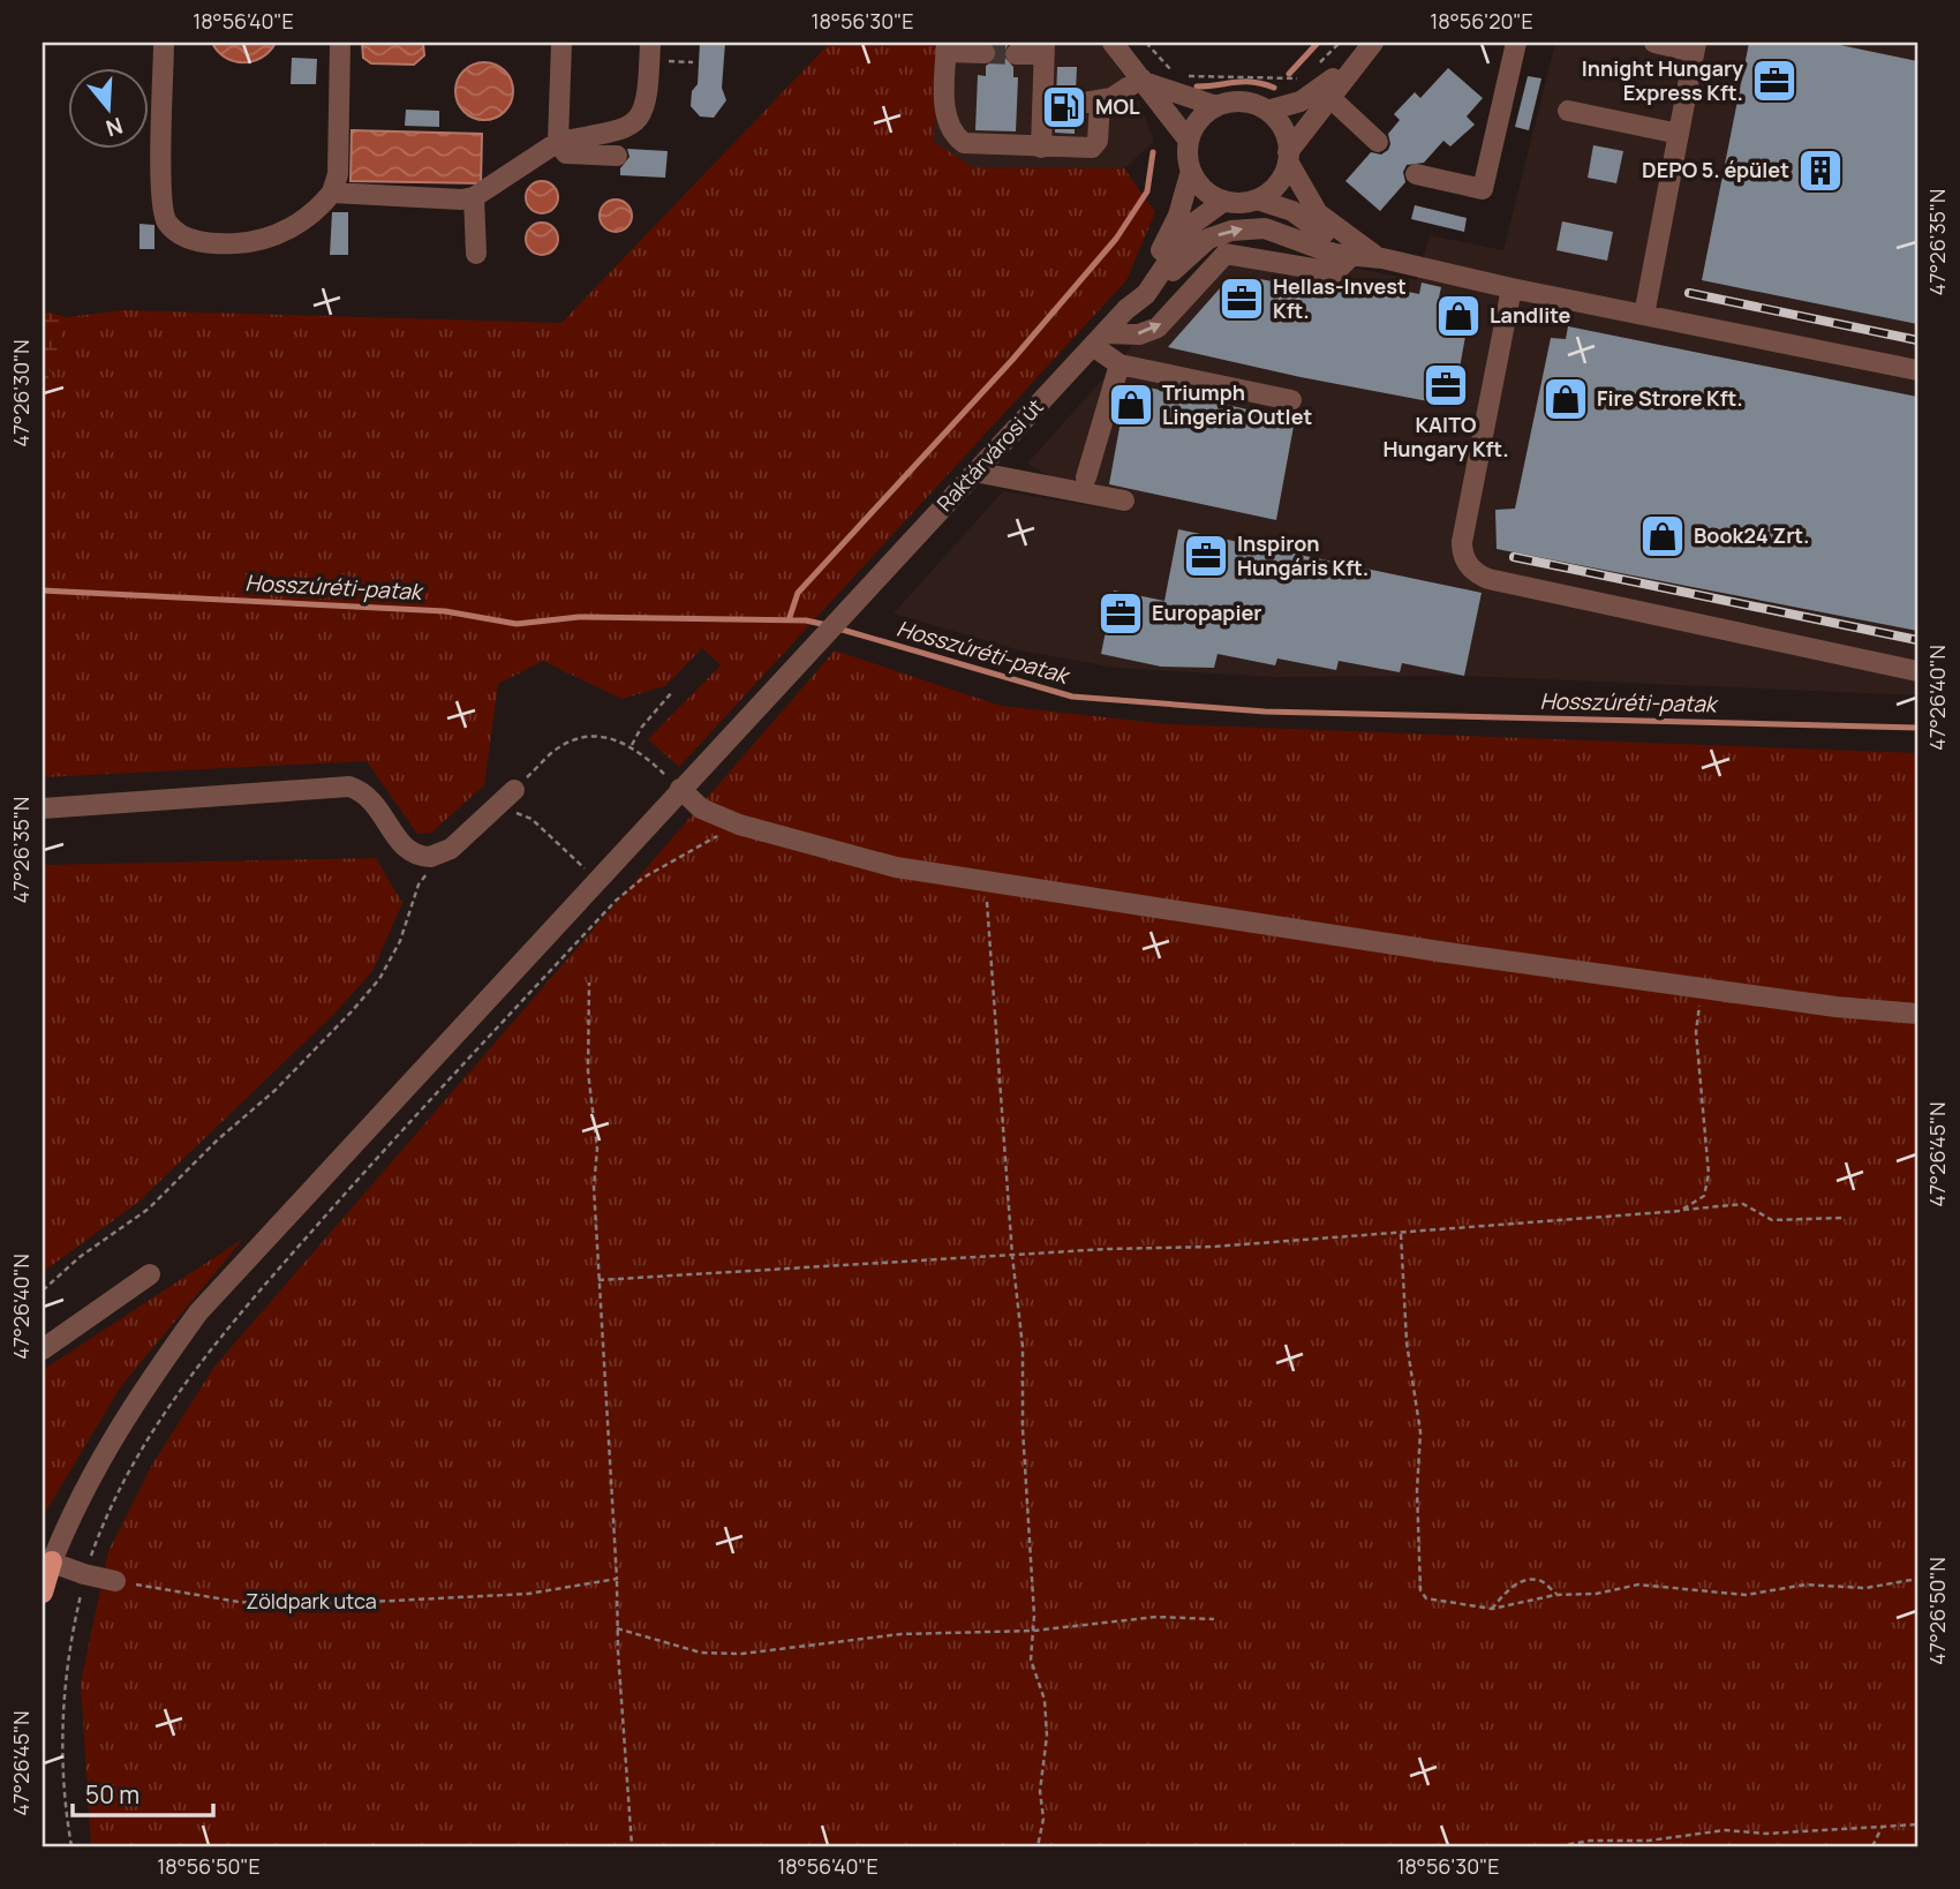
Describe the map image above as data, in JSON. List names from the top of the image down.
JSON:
{
  "streets": {
    "street": ["Raktárvárosi út"],
    "path": ["Zöldpark utca"]
  },
  "water": ["Hosszúréti-patak"],
  "places": {
    "office": [
      "Innight Hungary Express Kft.",
      "Hellas-Invest Kft.",
      "KAITO Hungary Kft.",
      "Inspiron Hungáris Kft.",
      "Europapier"
    ],
    "fuel station": ["MOL"],
    "building": ["DEPO 5. épület"],
    "shop": [
      "Landlite",
      "Fire Strore Kft.",
      "Triumph Lingeria Outlet",
      "Book24 Zrt."
    ]
  },
  "scale_bar": "50 m",
  "north": "bottom",
  "coordinates": [
    "18°56'40\"E",
    "18°56'30\"E",
    "18°56'20\"E",
    "47°26'35\"N",
    "47°26'30\"N",
    "47°26'40\"N",
    "47°26'45\"N",
    "47°26'50\"N",
    "18°56'50\"E"
  ]
}
